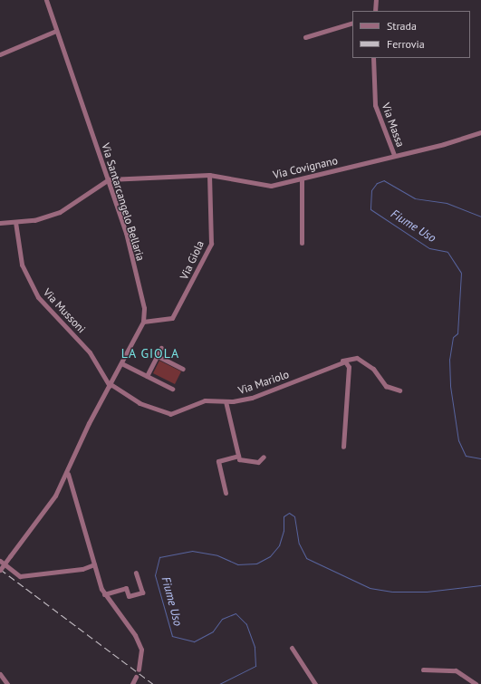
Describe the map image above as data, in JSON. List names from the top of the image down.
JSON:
{
  "streets": {
    "street": [
      "Via Massa",
      "Via Covignano",
      "Via Santarcangelo Bellaria",
      "Via Giola",
      "Via Mussoni",
      "Via Mariolo"
    ]
  },
  "crossings": [
    ["Via Massa", "Via Covignano"],
    ["Via Covignano", "Via Santarcangelo Bellaria"],
    ["Via Covignano", "Via Giola"],
    ["Via Santarcangelo Bellaria", "Via Giola"],
    ["Via Santarcangelo Bellaria", "Via Mussoni"],
    ["Via Santarcangelo Bellaria", "Via Mariolo"],
    ["Via Mussoni", "Via Mariolo"]
  ],
  "districts": ["LA GIOLA"],
  "water": ["Fiume Uso"],
  "legend": ["Strada", "Ferrovia"]
}
